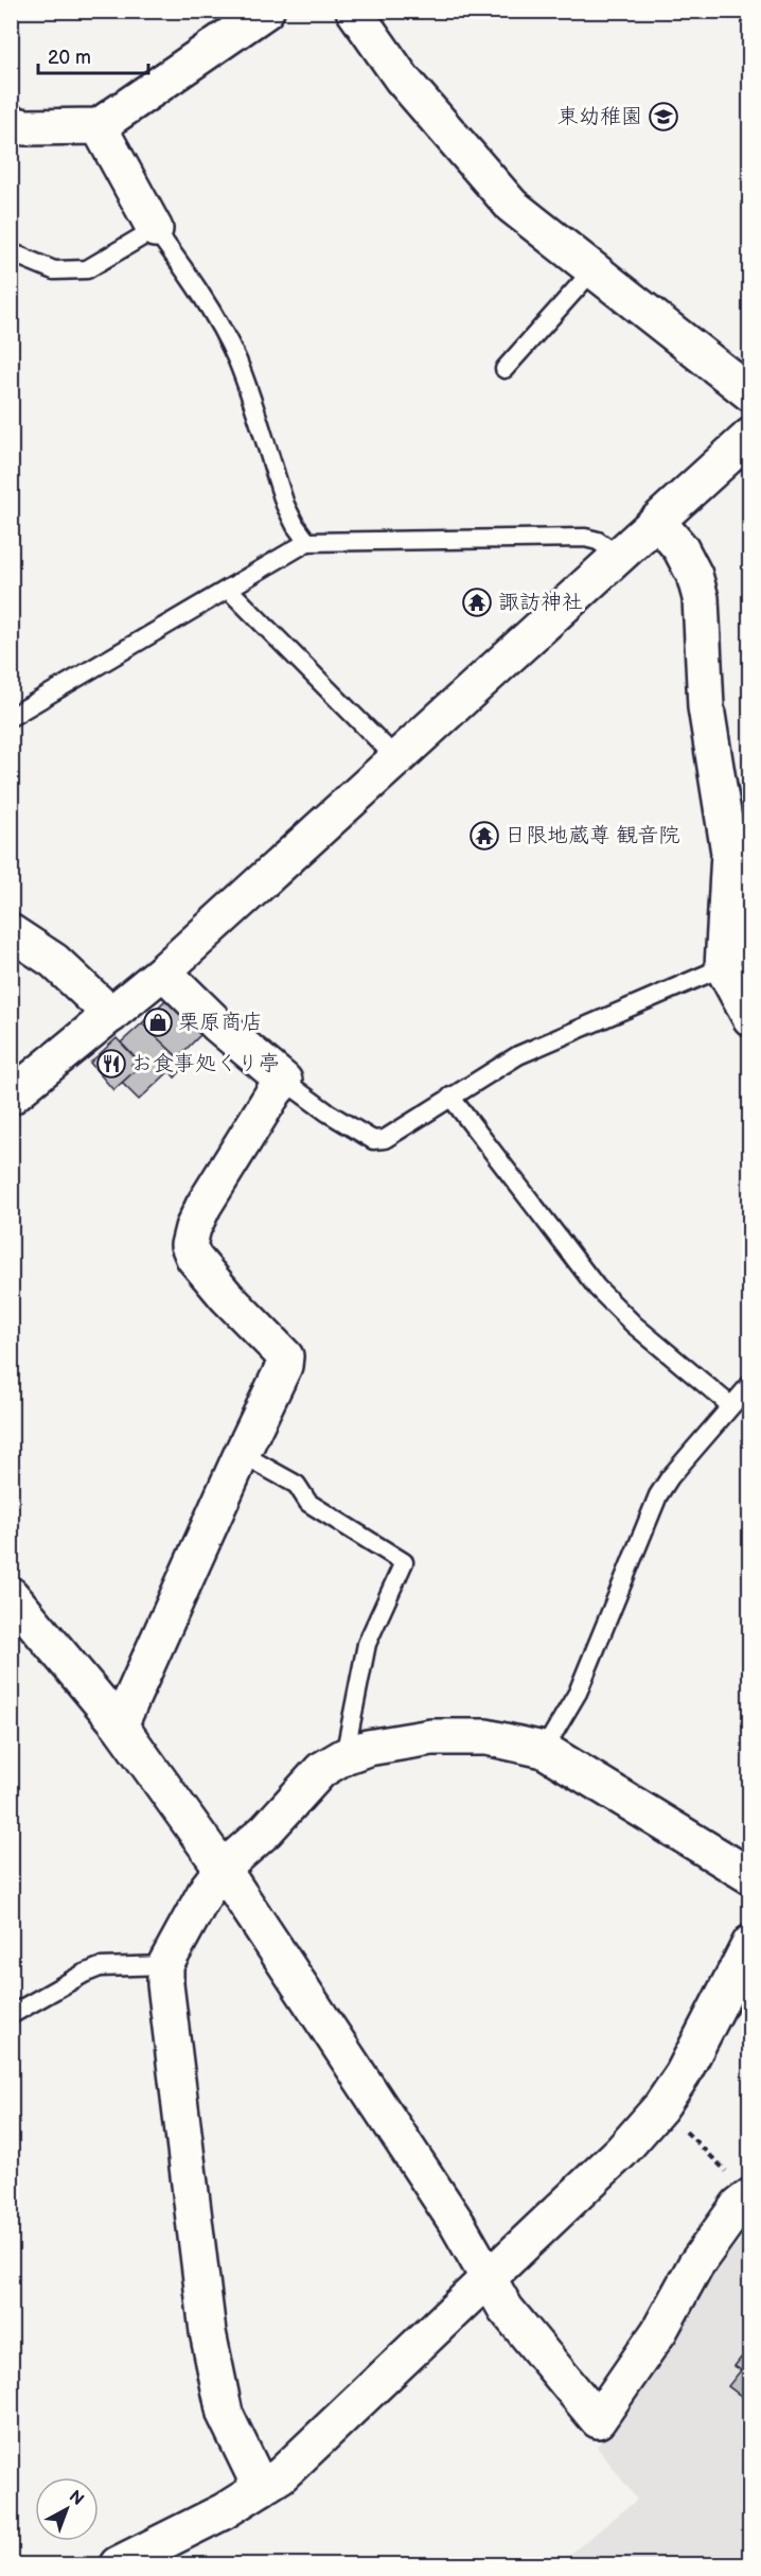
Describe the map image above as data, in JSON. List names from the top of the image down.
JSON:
{
  "places": {
    "school or university": ["東幼稚園"],
    "temple": ["諏訪神社", "日限地蔵尊 観音院"],
    "shop": ["栗原商店"],
    "restaurant": ["お食事処くり亭"]
  },
  "scale_bar": "20 m",
  "north": "top right"
}
